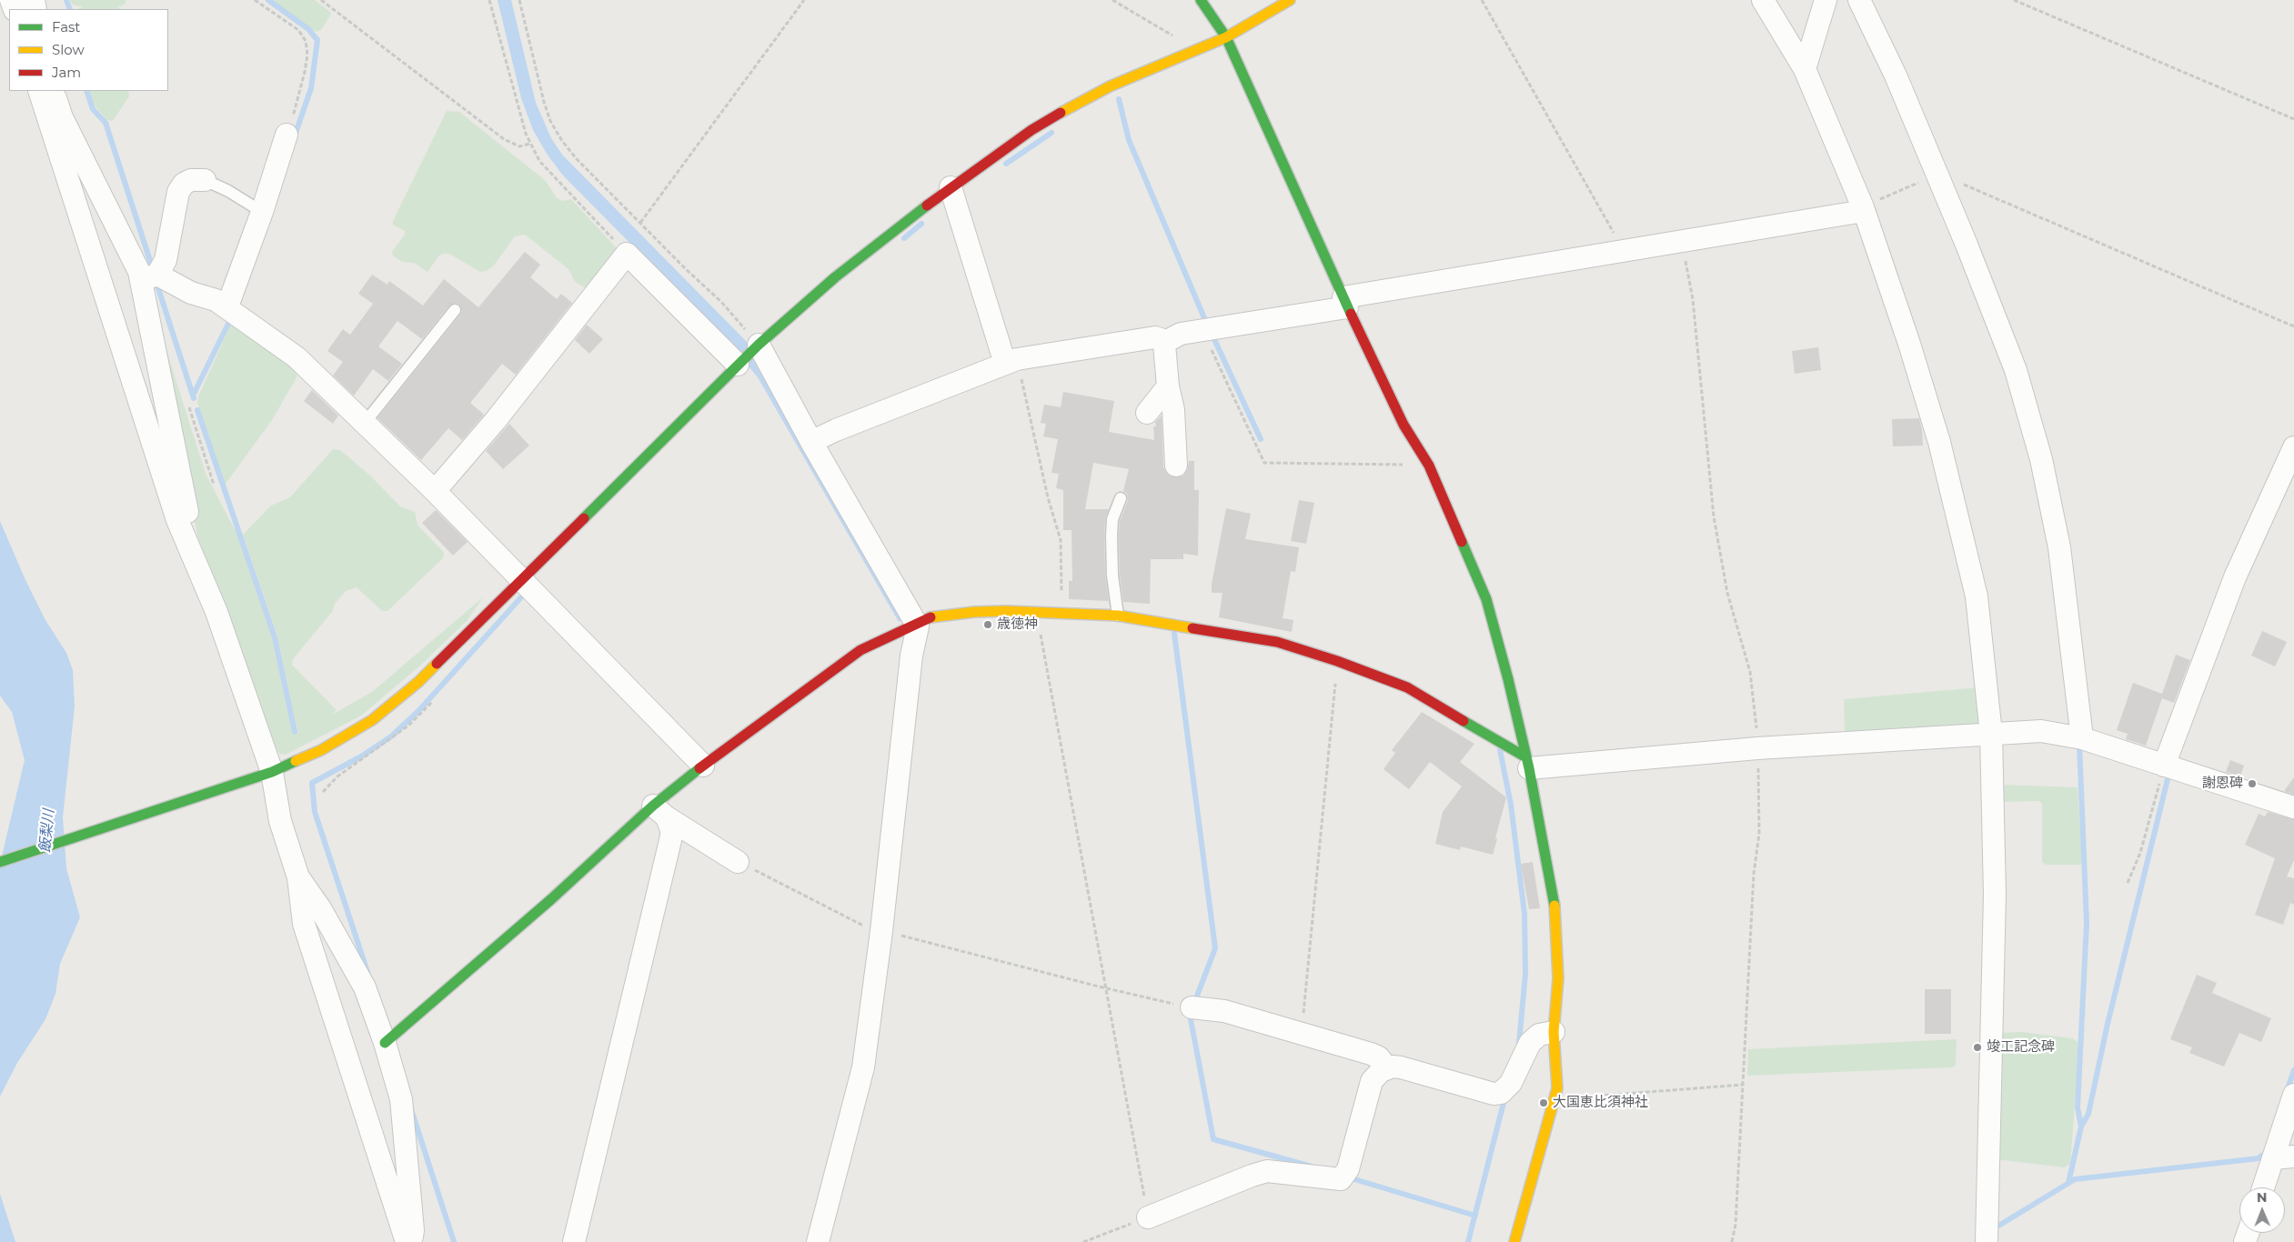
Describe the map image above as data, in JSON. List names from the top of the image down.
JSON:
{
  "water": ["飯梨川"],
  "places": [
    "歳徳神",
    "謝恩碑",
    "竣工記念碑",
    "大国恵比須神社"
  ],
  "legend": ["Fast", "Slow", "Jam"],
  "north": "top"
}
